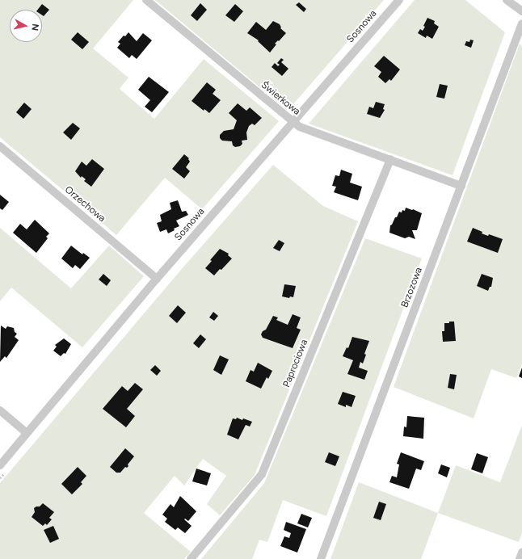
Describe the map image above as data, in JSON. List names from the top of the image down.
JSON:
{
  "streets": {
    "street": [
      "Sosnowa",
      "Świerkowa",
      "Orzechowa",
      "Brzozowa",
      "Paprociowa"
    ]
  },
  "crossings": [
    ["Sosnowa", "Świerkowa"],
    ["Sosnowa", "Orzechowa"],
    ["Świerkowa", "Brzozowa"],
    ["Świerkowa", "Paprociowa"]
  ],
  "north": "right"
}
